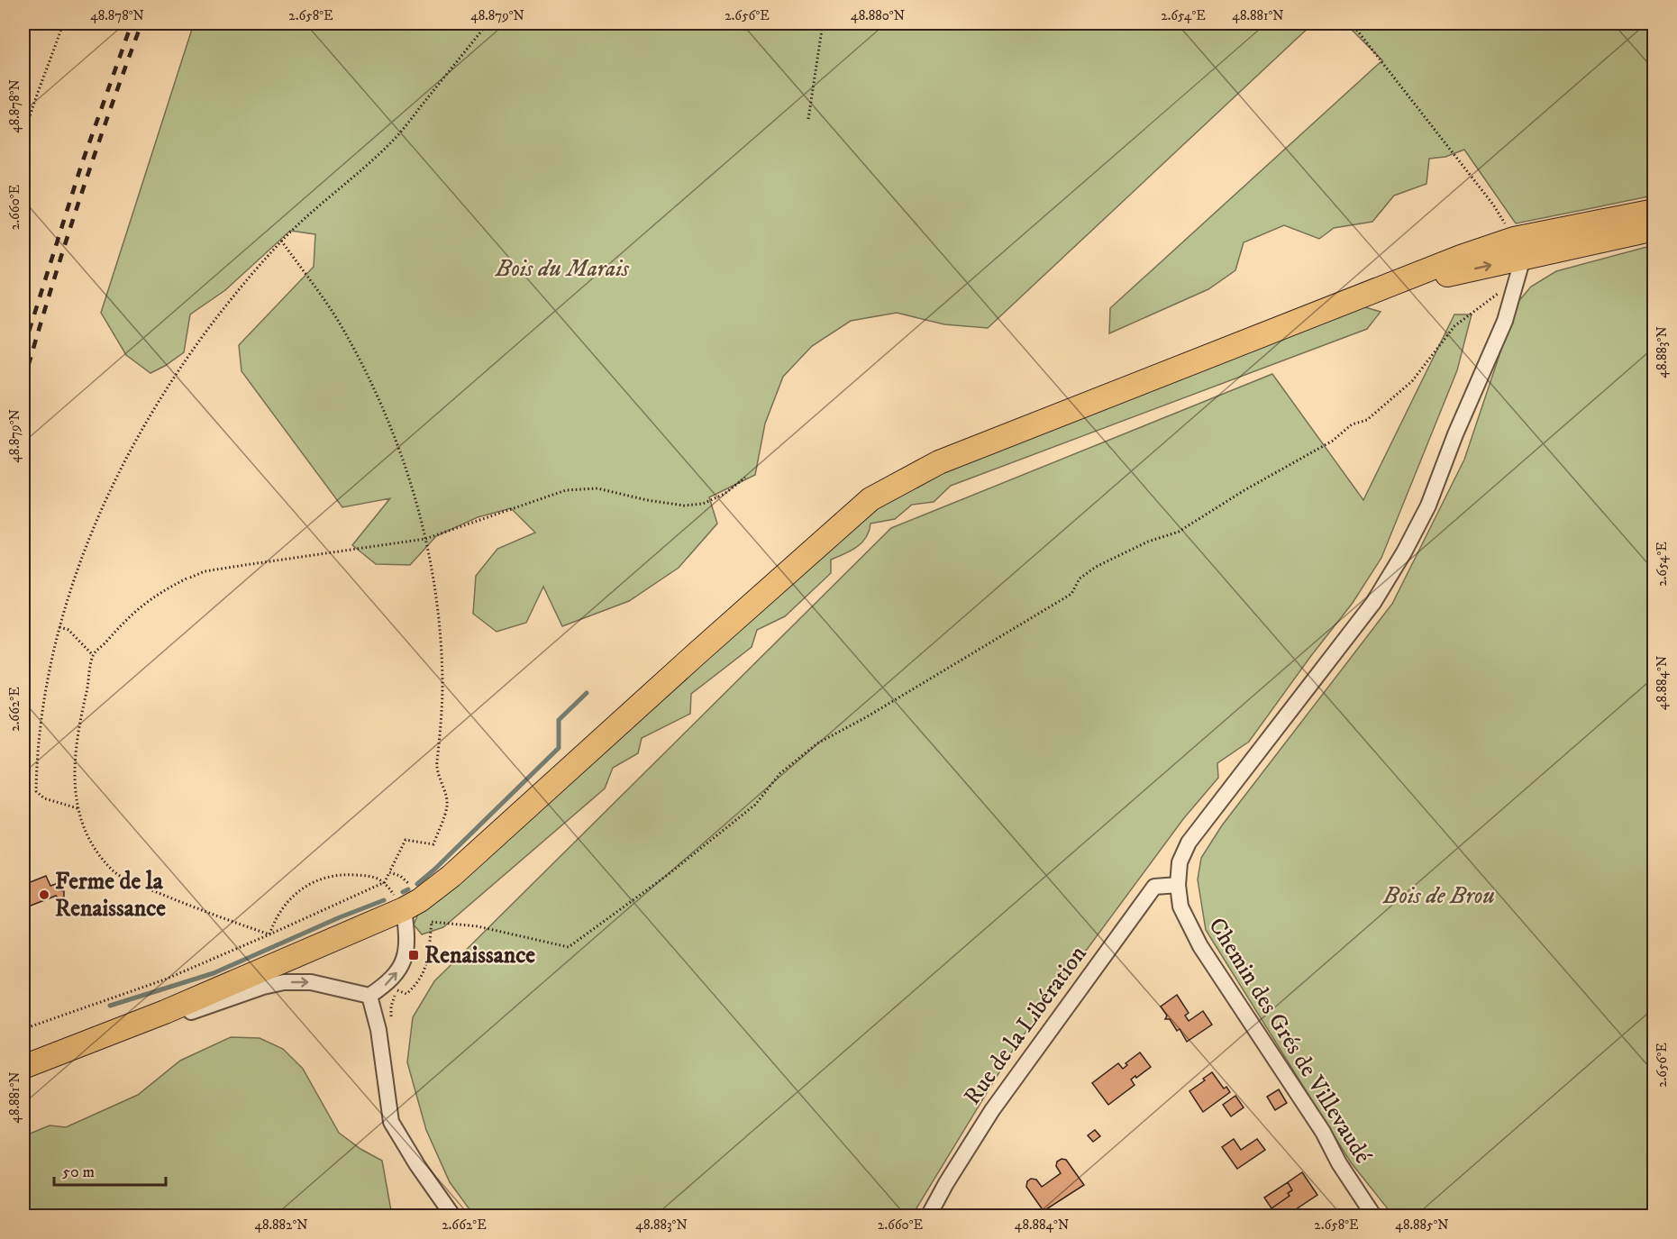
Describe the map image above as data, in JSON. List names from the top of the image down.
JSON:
{
  "streets": {
    "street": ["Rue de la Libération", "Chemin des Grés de Villevaudé"]
  },
  "crossings": [
    ["Rue de la Libération", "Chemin des Grés de Villevaudé"]
  ],
  "parks": ["Bois du Marais", "Bois de Brou"],
  "places": {
    "other": ["Ferme de la Renaissance"],
    "transit": ["Renaissance"]
  },
  "scale_bar": "50 m",
  "coordinates": [
    "48.878°N",
    "2.658°E",
    "48.879°N",
    "2.656°E",
    "48.880°N",
    "2.654°E",
    "48.881°N",
    "2.660°E",
    "48.883°N",
    "48.884°N",
    "2.662°E",
    "48.882°N",
    "48.885°N"
  ]
}
